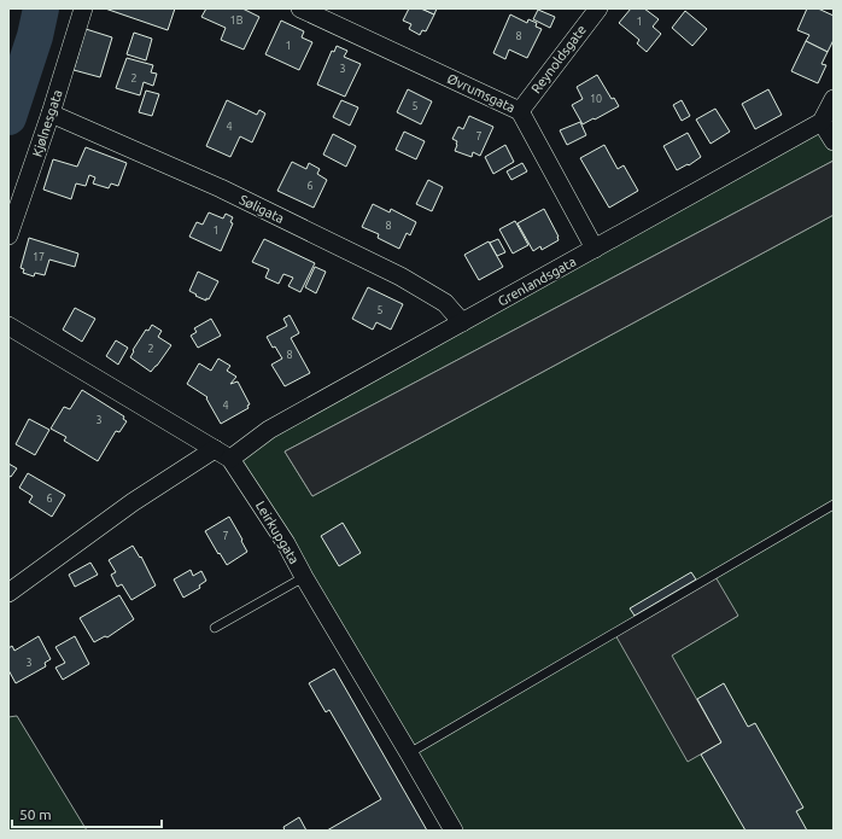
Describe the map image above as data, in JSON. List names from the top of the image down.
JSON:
{
  "streets": {
    "street": [
      "Reynoldsgate",
      "Øvrumsgata",
      "Kjølnesgata",
      "Søligata",
      "Grenlandsgata",
      "Leirkupgata"
    ]
  },
  "crossings": [
    ["Reynoldsgate", "Øvrumsgata"],
    ["Øvrumsgata", "Grenlandsgata"],
    ["Kjølnesgata", "Søligata"],
    ["Søligata", "Grenlandsgata"],
    ["Grenlandsgata", "Leirkupgata"]
  ],
  "house_numbers": [
    "1B",
    "1",
    "8",
    "1",
    "3",
    "2",
    "10",
    "5",
    "4",
    "7",
    "6",
    "8",
    "1",
    "17",
    "5",
    "2",
    "8",
    "4",
    "3",
    "6",
    "7",
    "3"
  ],
  "scale_bar": "50 m"
}
